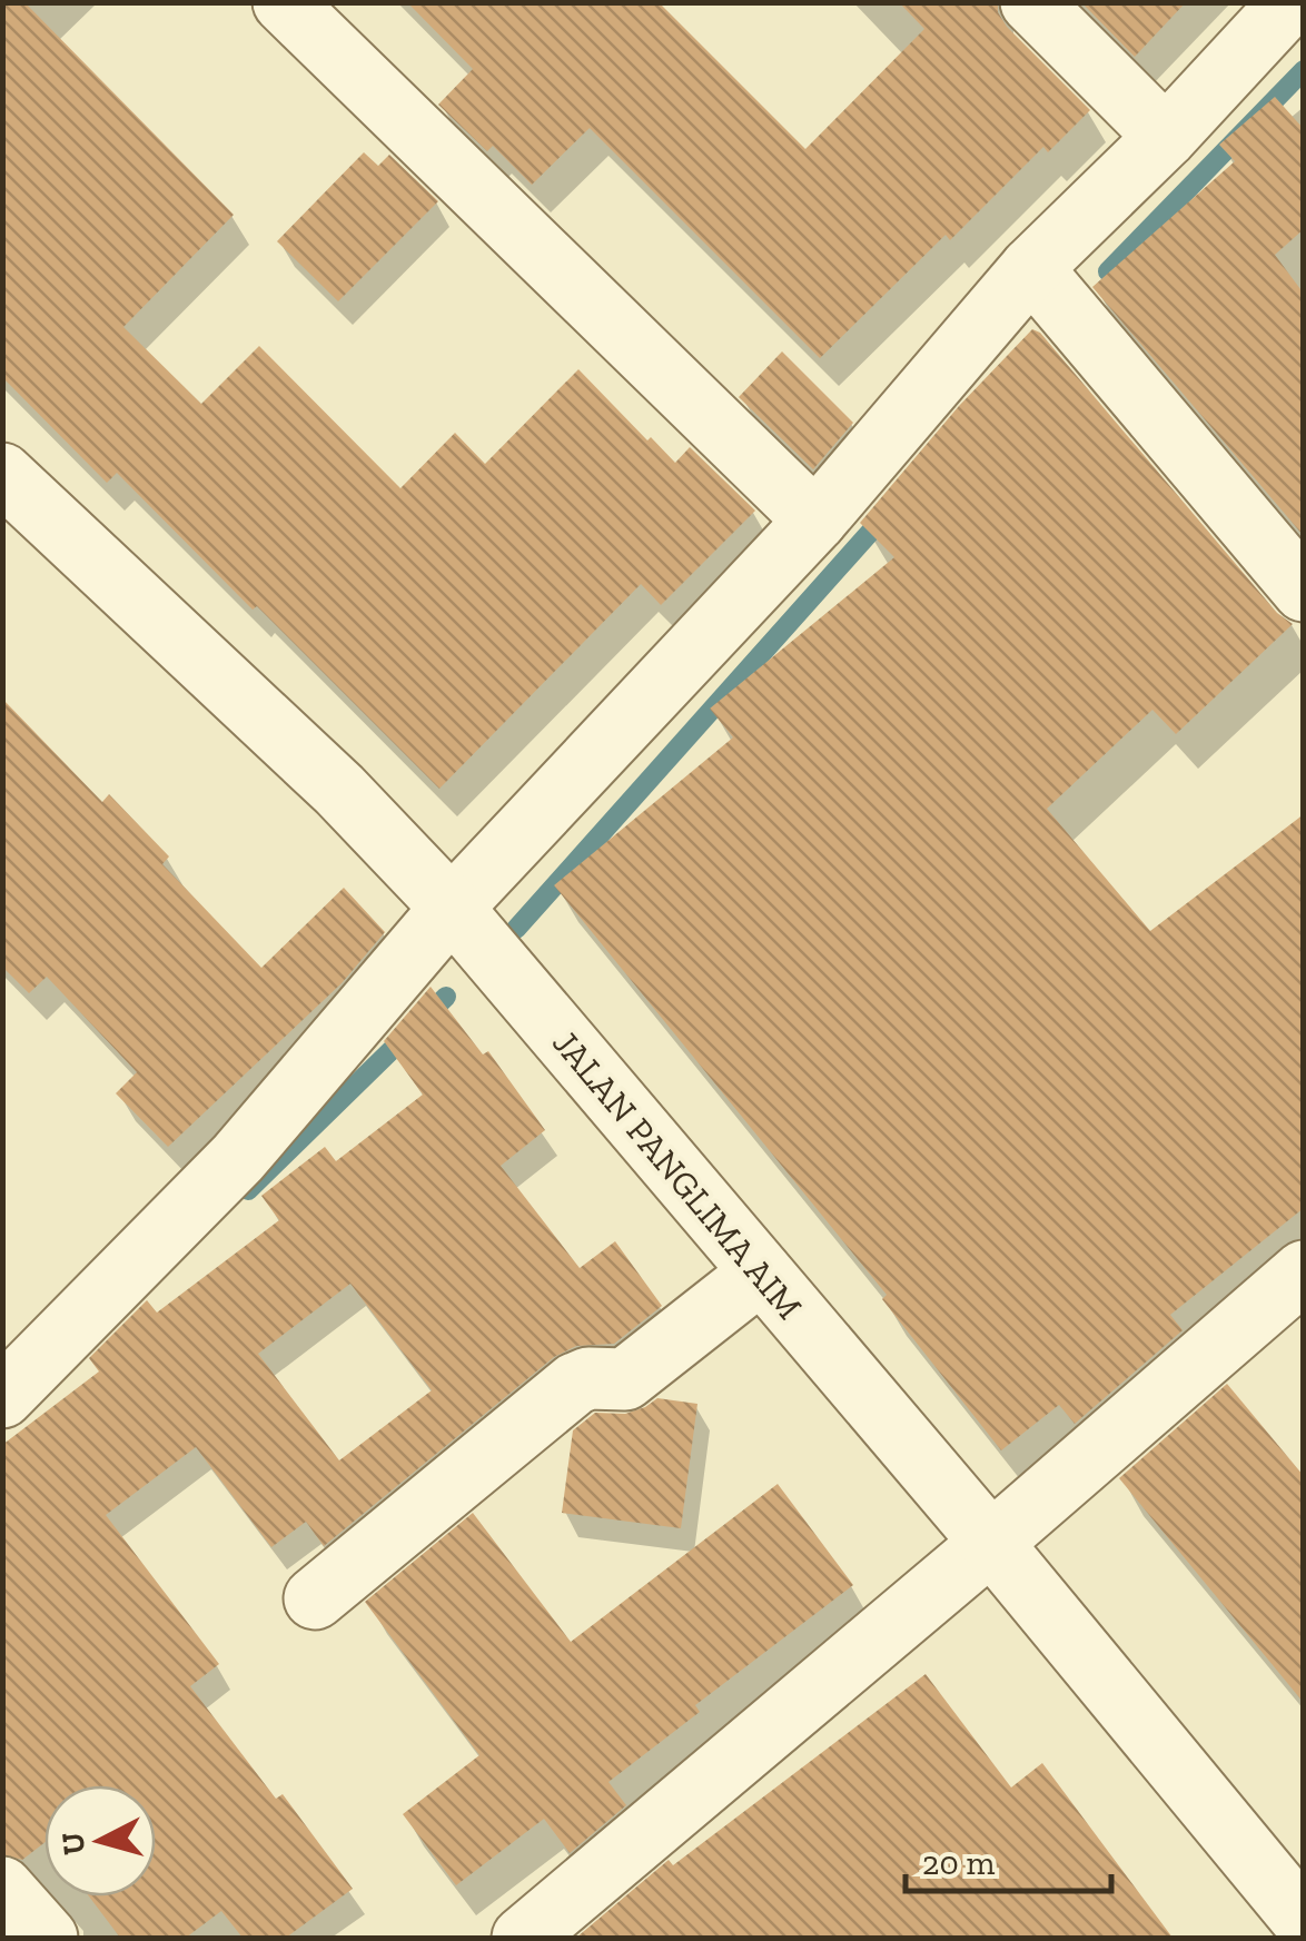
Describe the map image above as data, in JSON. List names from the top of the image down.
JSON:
{
  "streets": {
    "street": ["JALAN PANGLIMA AIM"]
  },
  "scale_bar": "20 m",
  "north": "left"
}
